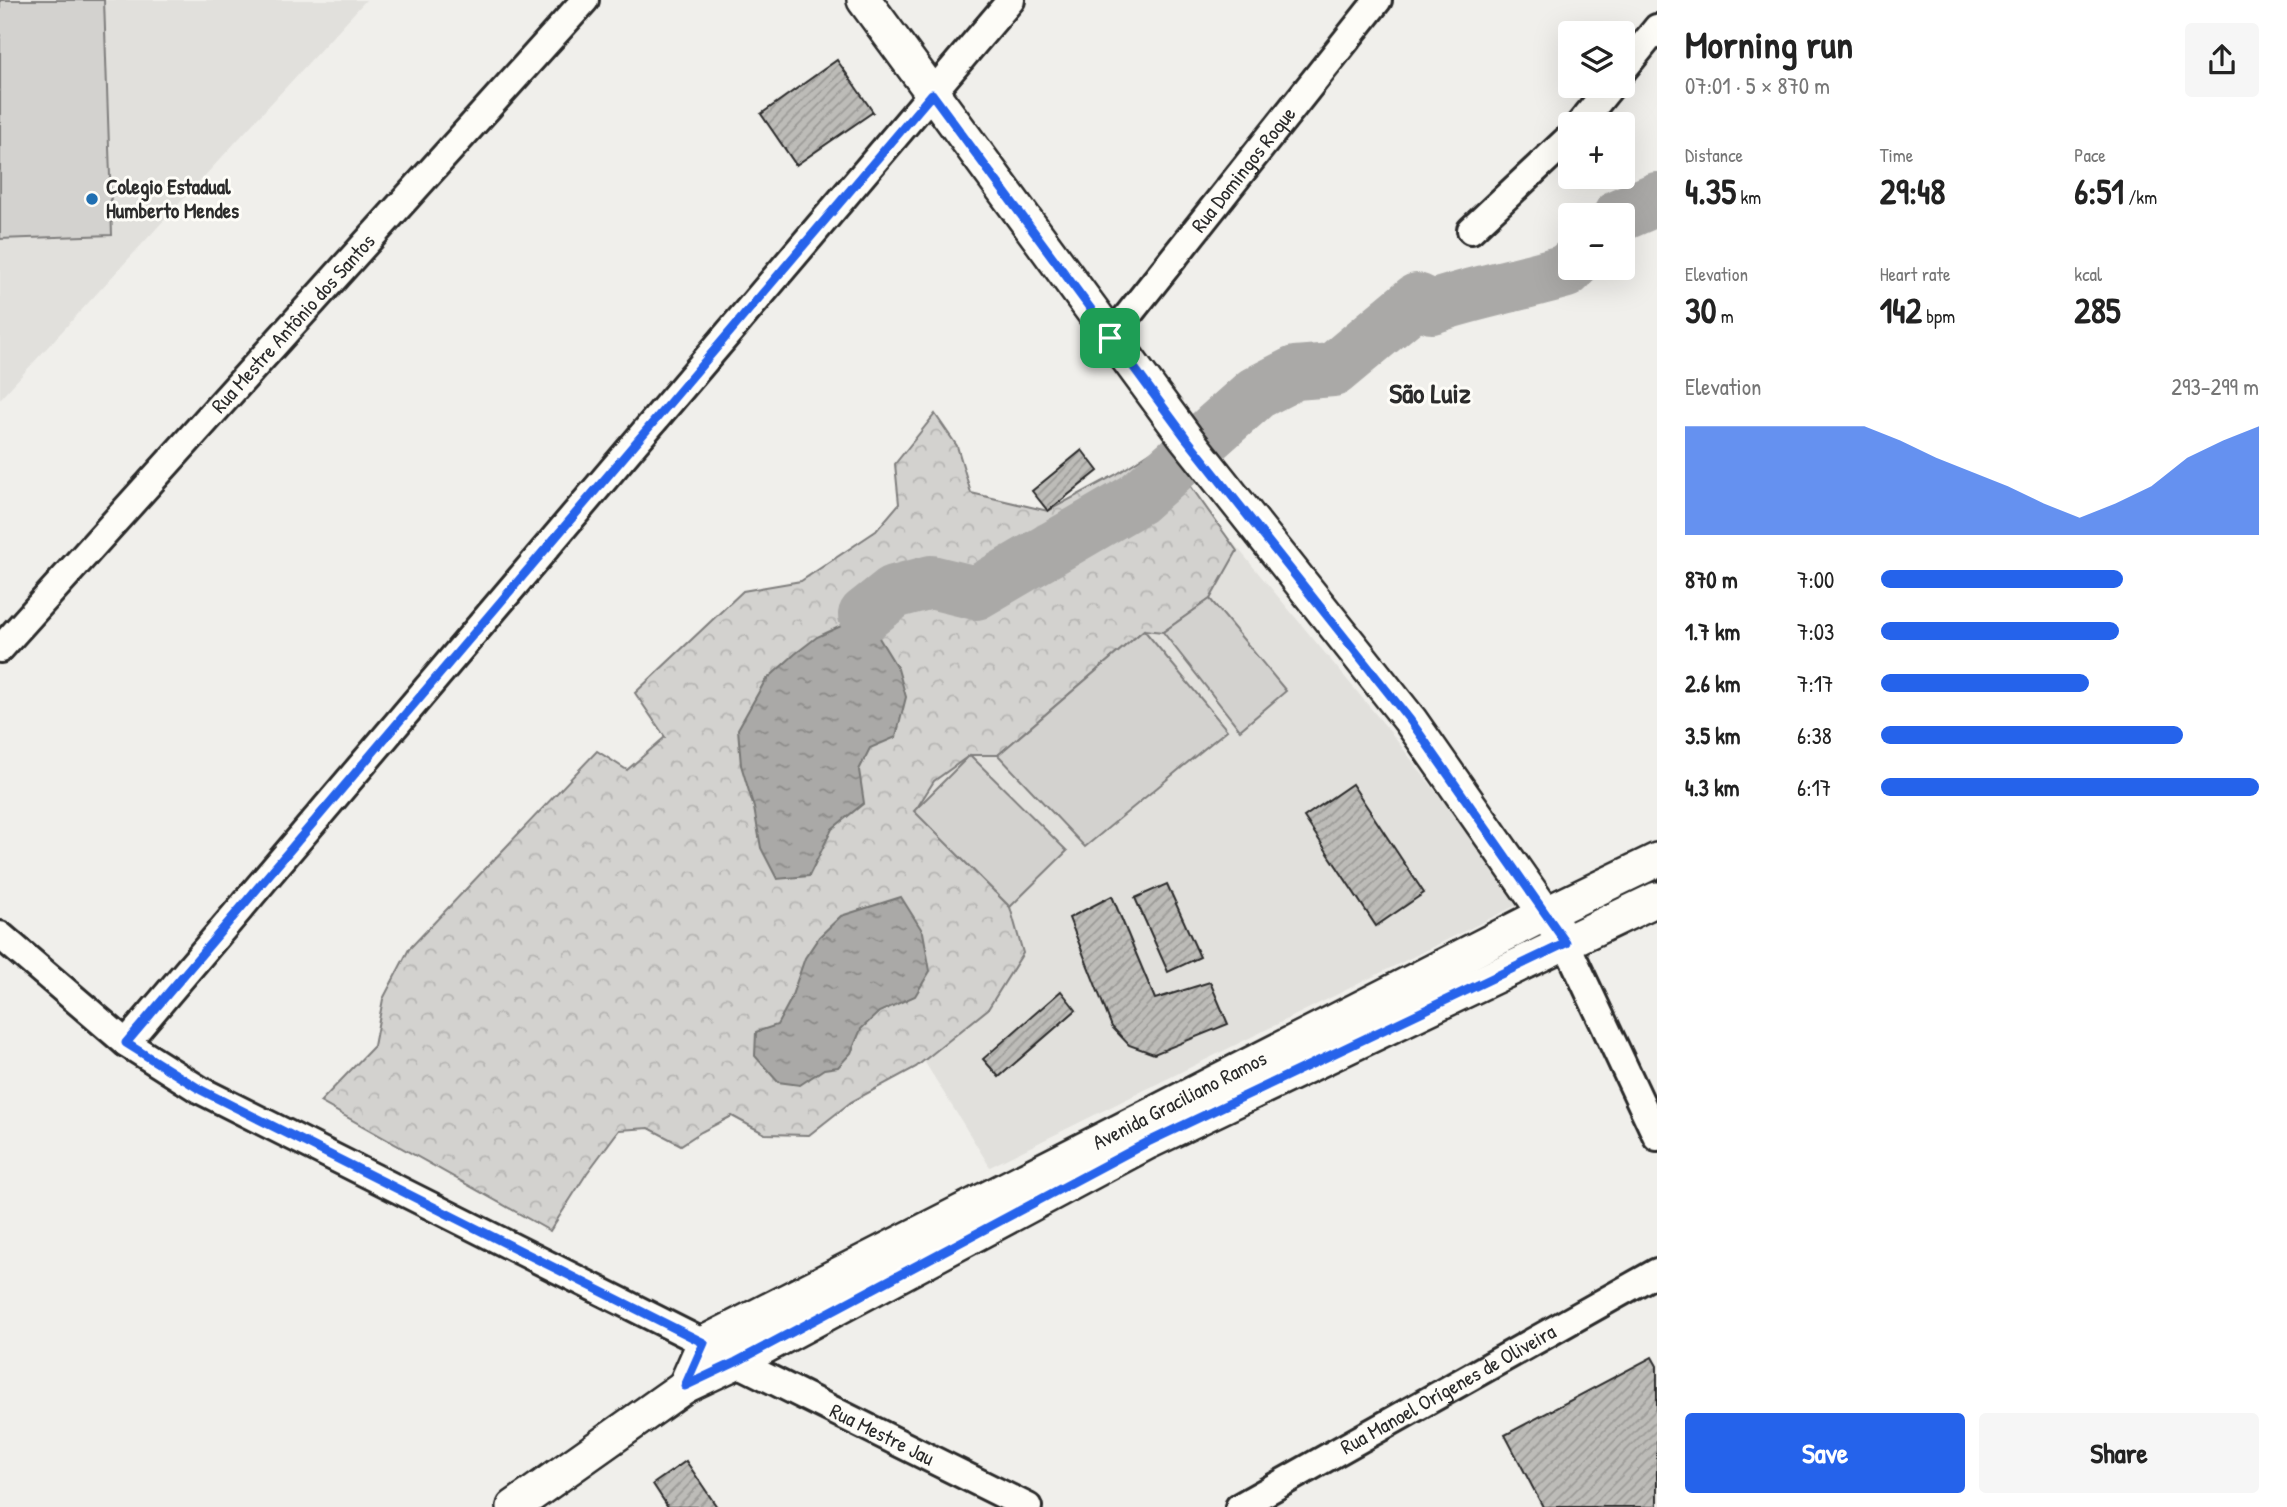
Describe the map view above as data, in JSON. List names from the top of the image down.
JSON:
{
  "streets": {
    "street": [
      "Rua Domingos Roque",
      "Rua Mestre Antônio dos Santos",
      "Avenida Graciliano Ramos",
      "Rua Manoel Orígenes de Oliveira",
      "Rua Mestre Jau"
    ]
  },
  "crossings": [
    ["Avenida Graciliano Ramos", "Rua Mestre Jau"]
  ],
  "districts": ["São Luiz"],
  "places": ["Colegio Estadual Humberto Mendes"],
  "page": {
    "heading": ["Morning run", "07:01 · 5 × 870 m"],
    "map_buttons": ["+", "−"],
    "stats": [
      ["Distance", "4.35 km"],
      ["Time", "29:48"],
      ["Pace", "6:51 /km"],
      ["Elevation", "30 m"],
      ["Heart rate", "142 bpm"],
      ["kcal", "285"]
    ],
    "chart": ["Elevation", "293–299 m"],
    "list": [
      {
        "name": "870 m",
        "note": "7:00"
      },
      {
        "name": "1.7 km",
        "note": "7:03"
      },
      {
        "name": "2.6 km",
        "note": "7:17"
      },
      {
        "name": "3.5 km",
        "note": "6:38"
      },
      {
        "name": "4.3 km",
        "note": "6:17"
      }
    ],
    "buttons": ["Save", "Share"]
  }
}
